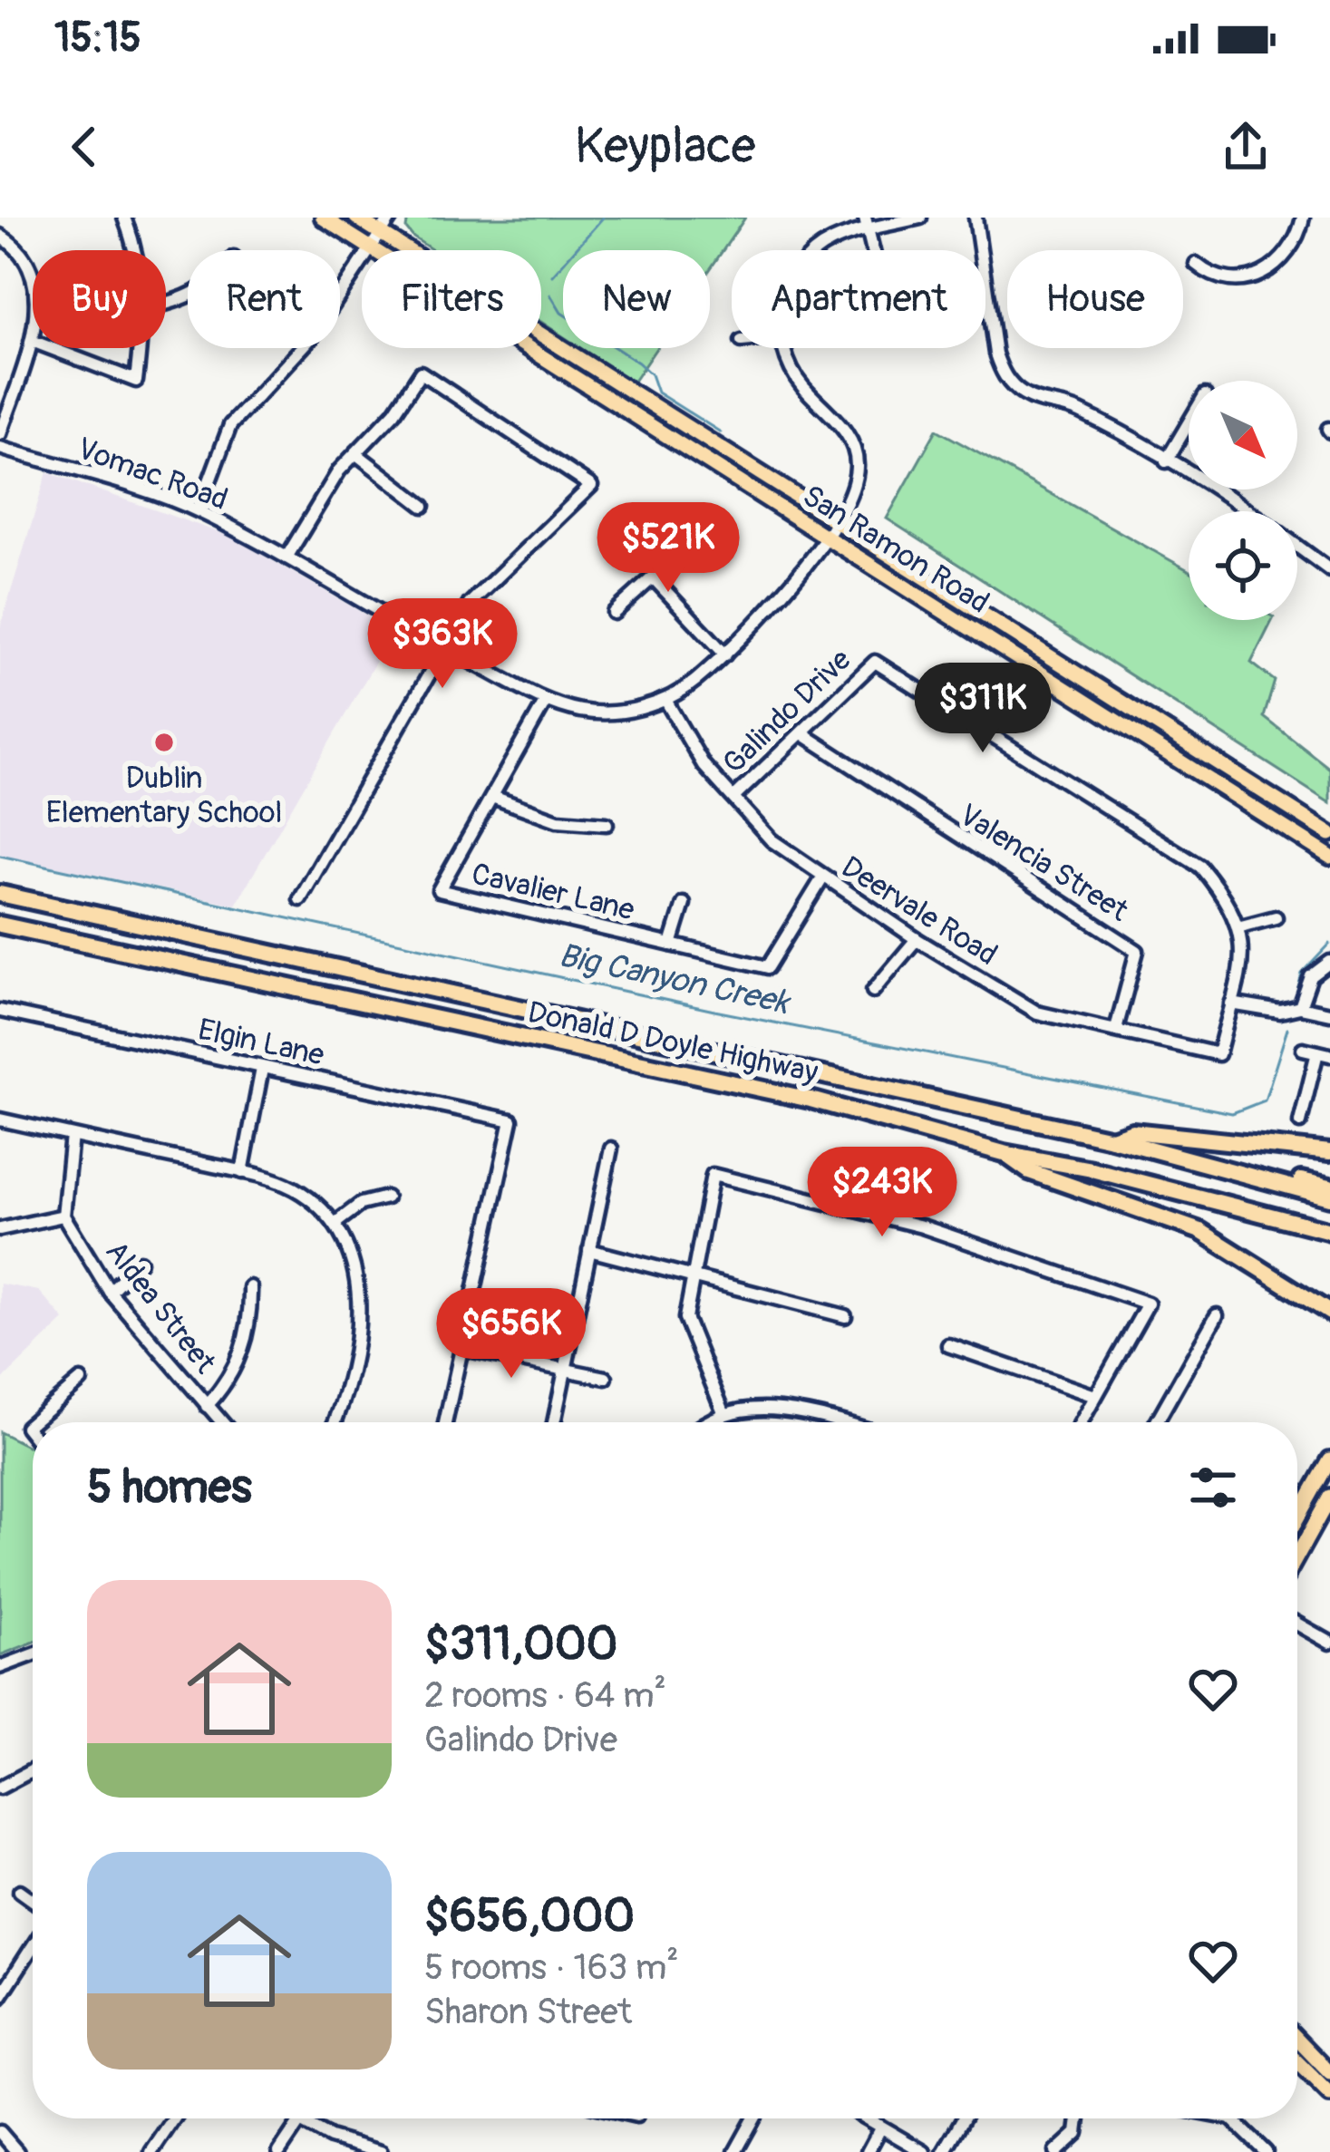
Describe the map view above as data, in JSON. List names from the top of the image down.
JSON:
{
  "streets": {
    "highway": ["Donald D Doyle Highway"],
    "main road": ["San Ramon Road"],
    "street": [
      "Vomac Road",
      "Galindo Drive",
      "Valencia Street",
      "Cavalier Lane",
      "Deervale Road",
      "Elgin Lane",
      "Aldea Street"
    ]
  },
  "crossings": [
    ["Vomac Road", "San Ramon Road"],
    ["Vomac Road", "Cavalier Lane"],
    ["Vomac Road", "Deervale Road"],
    ["Galindo Drive", "Valencia Street"],
    ["Galindo Drive", "Deervale Road"],
    ["Valencia Street", "Deervale Road"],
    ["Cavalier Lane", "Deervale Road"]
  ],
  "water": ["Big Canyon Creek"],
  "places": ["Dublin Elementary School"],
  "north": "bottom right",
  "page": {
    "status": "15:15",
    "header": "Keyplace",
    "chip": [
      "Buy",
      "Rent",
      "Filters",
      "New",
      "Apartment",
      "House"
    ],
    "price": [
      "$521K",
      "$363K",
      "$311K",
      "$243K",
      "$656K"
    ],
    "heading": "5 homes",
    "list": [
      {
        "name": "$311,000",
        "note": "2 rooms · 64 m² · Galindo Drive"
      },
      {
        "name": "$656,000",
        "note": "5 rooms · 163 m² · Sharon Street"
      }
    ]
  }
}
